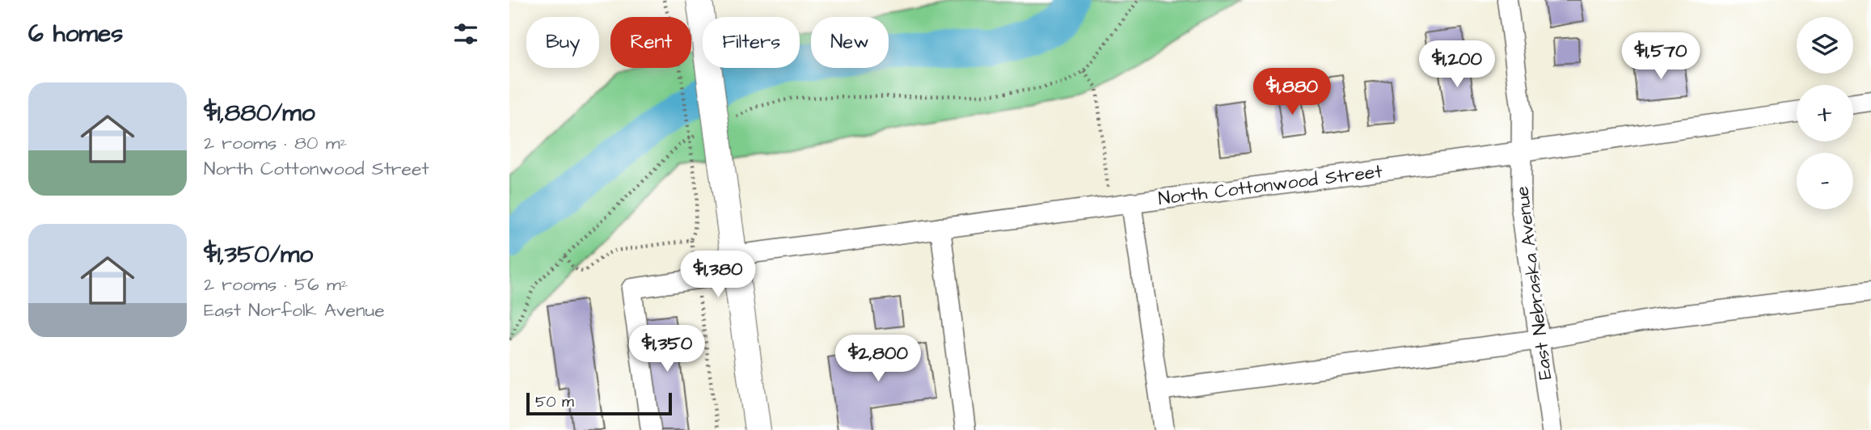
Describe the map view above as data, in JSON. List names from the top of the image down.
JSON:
{
  "streets": {
    "street": ["North Cottonwood Street", "East Nebraska Avenue"]
  },
  "crossings": [
    ["North Cottonwood Street", "East Nebraska Avenue"]
  ],
  "scale_bar": "50 m",
  "page": {
    "heading": "6 homes",
    "map_buttons": ["+", "−"],
    "chip": [
      "Buy",
      "Rent",
      "Filters",
      "New"
    ],
    "price": [
      "$1,570",
      "$1,200",
      "$1,880",
      "$1,380",
      "$1,350",
      "$2,800"
    ],
    "list": [
      {
        "name": "$1,880/mo",
        "note": "2 rooms · 80 m² · North Cottonwood Street"
      },
      {
        "name": "$1,350/mo",
        "note": "2 rooms · 56 m² · East Norfolk Avenue"
      }
    ],
    "scale": "50 m"
  }
}
